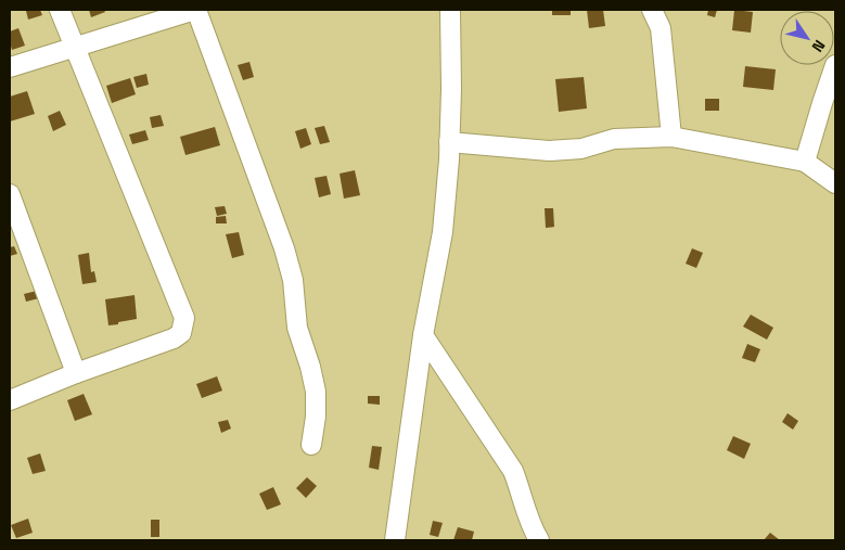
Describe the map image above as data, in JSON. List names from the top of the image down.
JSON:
{
  "north": "bottom right"
}
